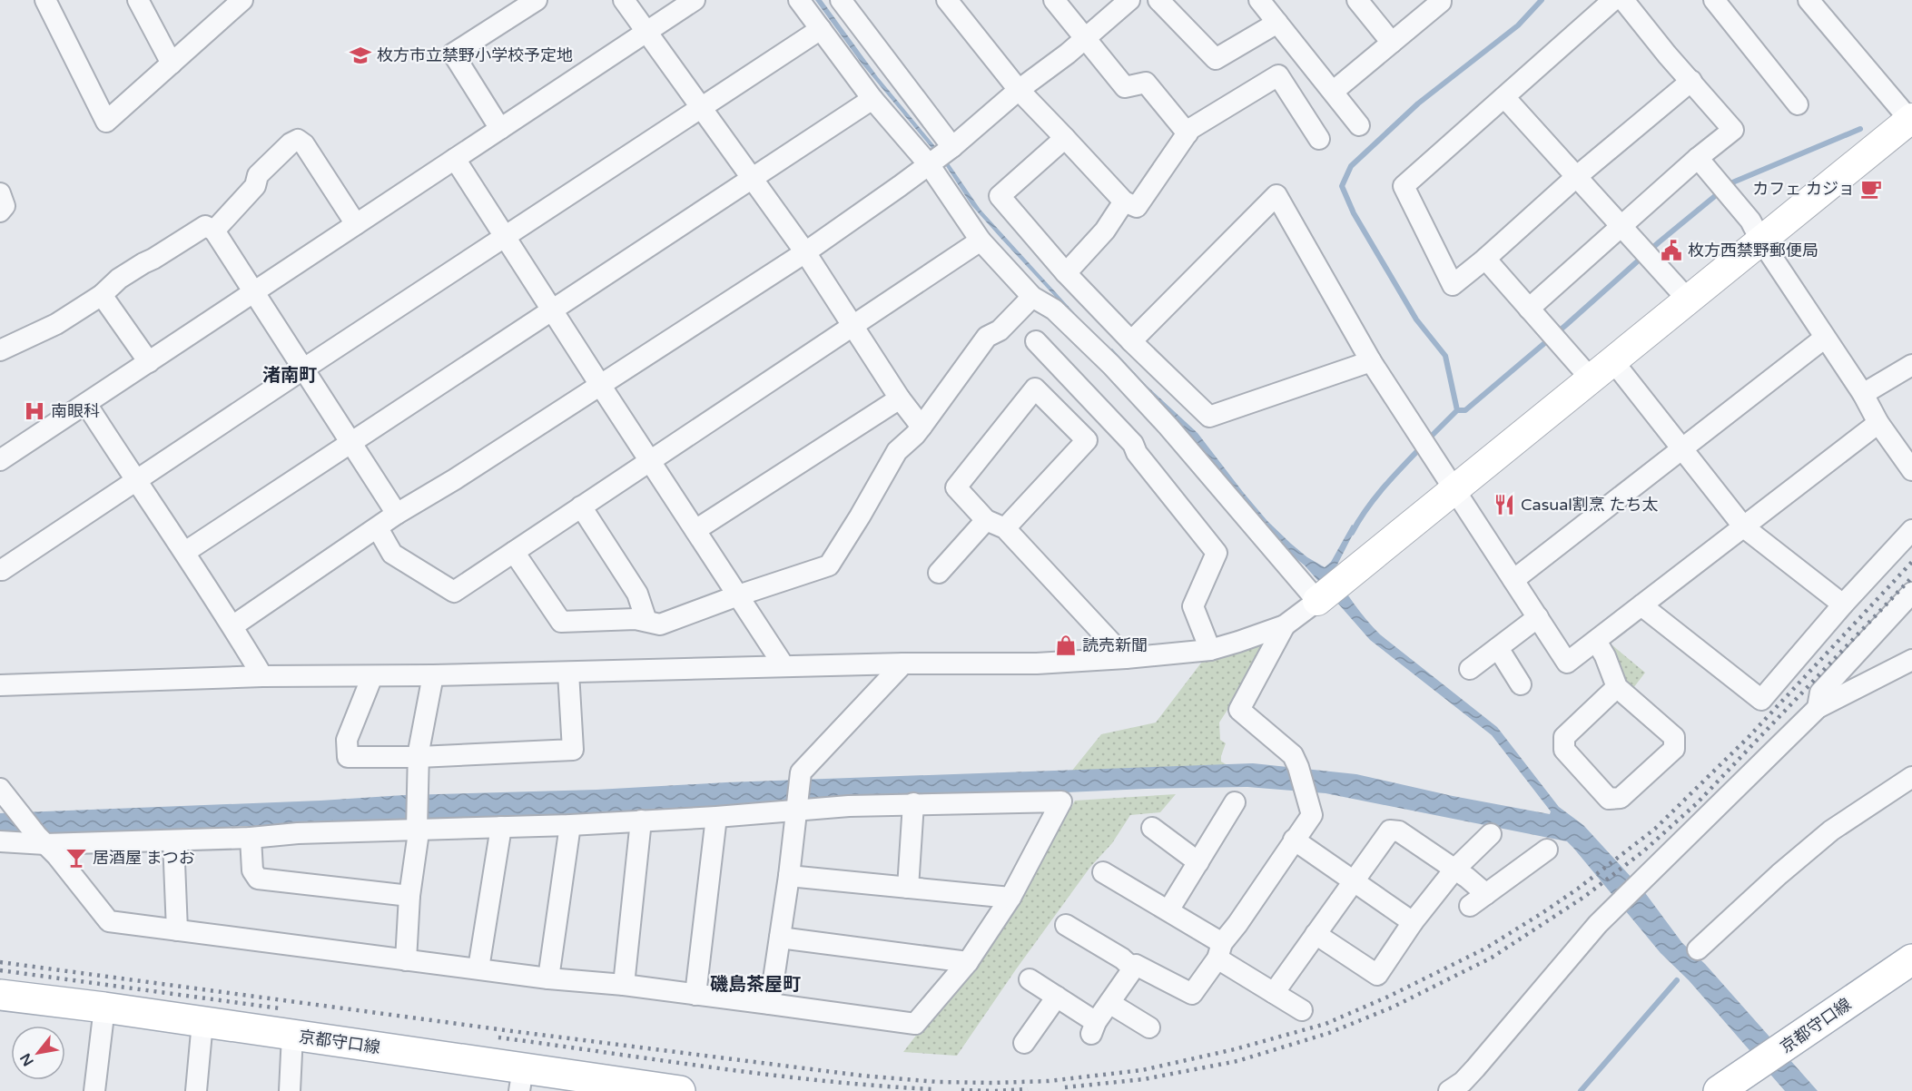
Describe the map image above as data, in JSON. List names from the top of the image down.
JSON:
{
  "streets": {
    "main road": ["京都守口線"]
  },
  "districts": ["渚南町", "磯島茶屋町"],
  "places": {
    "school or university": ["枚方市立禁野小学校予定地"],
    "cafe": ["カフェ カジョ"],
    "public building": ["枚方西禁野郵便局"],
    "hospital": ["南眼科"],
    "restaurant": ["Casual割烹 たち太"],
    "shop": ["読売新聞"],
    "bar": ["居酒屋 まつお"]
  },
  "north": "bottom left"
}
